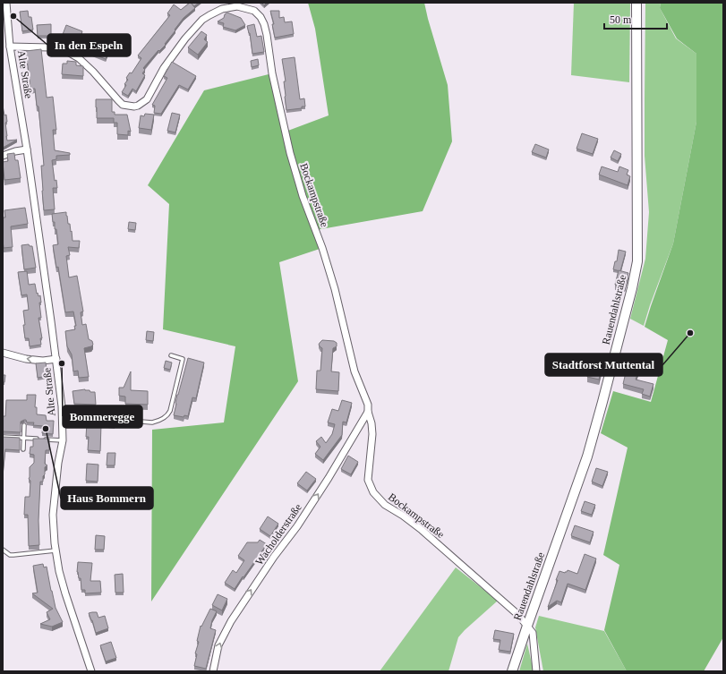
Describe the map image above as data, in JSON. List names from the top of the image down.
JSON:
{
  "streets": {
    "street": [
      "Alte Straße",
      "Bockampstraße",
      "Rauendahlstraße",
      "Wacholderstraße"
    ]
  },
  "crossings": [
    ["Alte Straße", "Bockampstraße"],
    ["Bockampstraße", "Rauendahlstraße"],
    ["Bockampstraße", "Wacholderstraße"]
  ],
  "one_way": ["Wacholderstraße"],
  "places": [
    "In den Espeln",
    "Stadtforst Muttental",
    "Bommeregge",
    "Haus Bommern"
  ],
  "scale_bar": "50 m"
}
